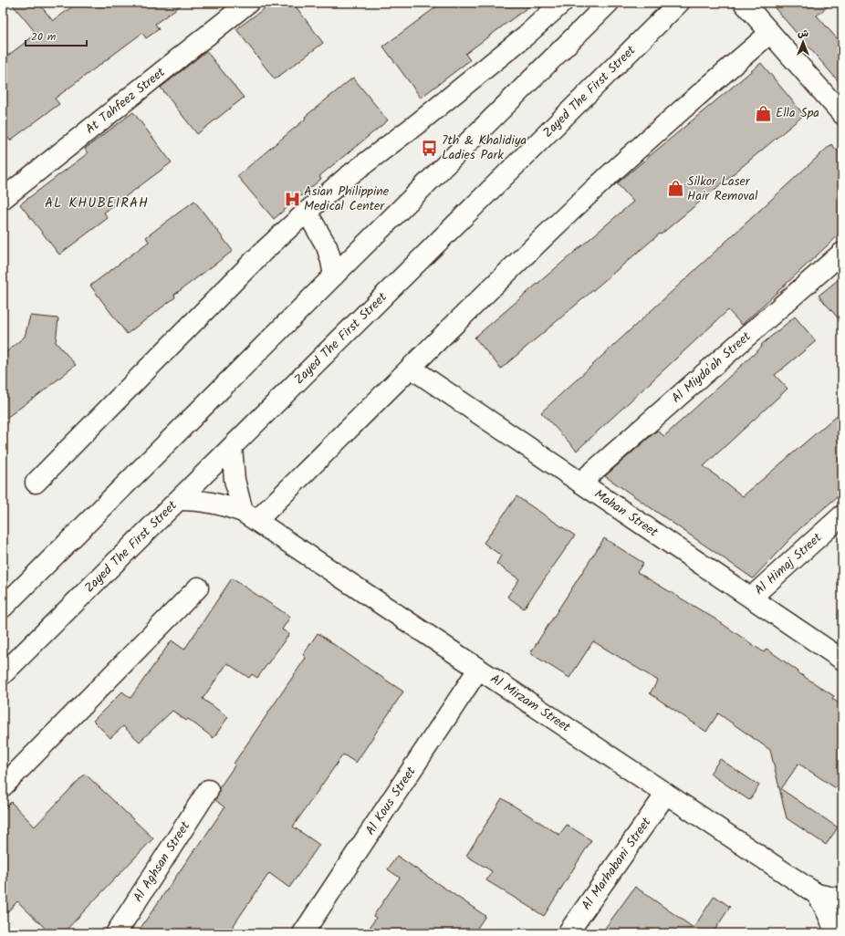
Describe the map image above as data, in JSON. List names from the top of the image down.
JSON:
{
  "streets": {
    "street": [
      "Zayed The First Street",
      "At Tahfeez Street",
      "Al Miyda'ah Street",
      "Mahan Street",
      "Al Himaj Street",
      "Al Mirzam Street",
      "Al Kous Street",
      "Al Aghsan Street",
      "Al Marhabani Street"
    ]
  },
  "crossings": [
    ["Zayed The First Street", "Al Mirzam Street"],
    ["Al Miyda'ah Street", "Mahan Street"],
    ["Mahan Street", "Al Himaj Street"],
    ["Al Mirzam Street", "Al Kous Street"],
    ["Al Mirzam Street", "Al Marhabani Street"]
  ],
  "districts": ["AL KHUBEIRAH"],
  "places": {
    "shop": ["Ella Spa", "Silkor Laser Hair Removal"],
    "bus stop": ["7th & Khalidiya Ladies Park"],
    "hospital": ["Asian Philippine Medical Center"]
  },
  "scale_bar": "20 m",
  "north": "top"
}
